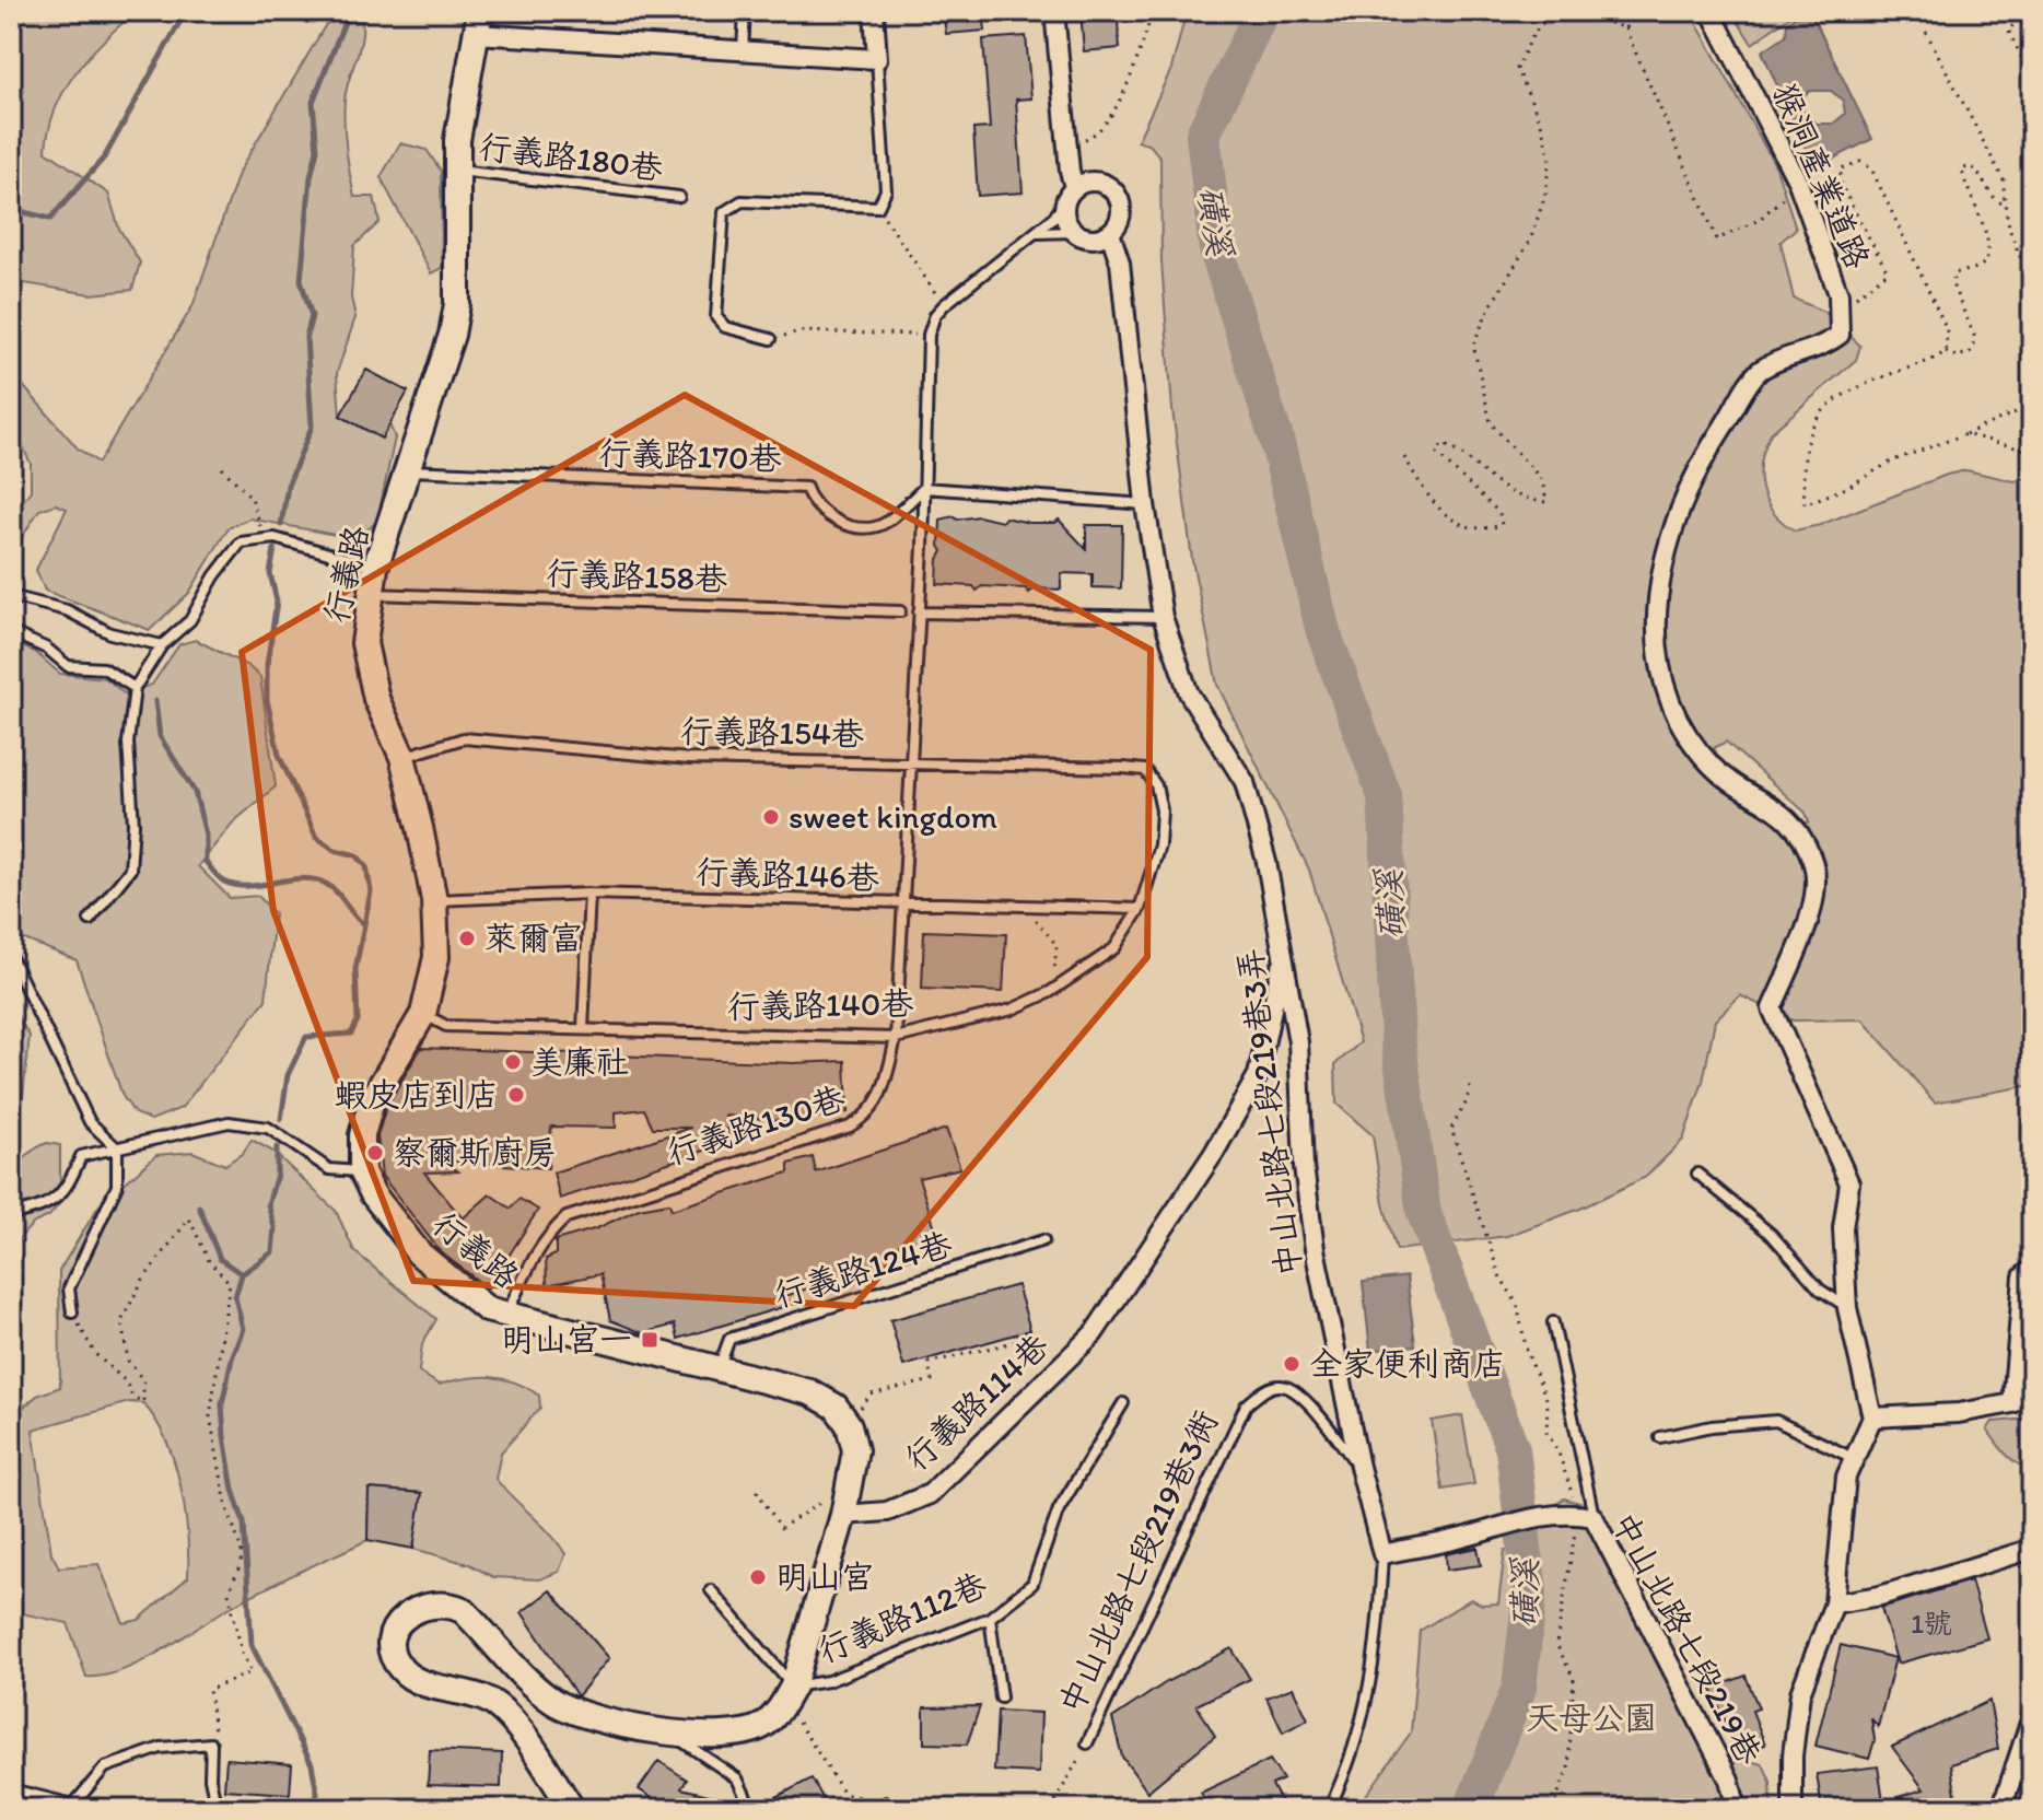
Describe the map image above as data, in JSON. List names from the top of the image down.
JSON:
{
  "streets": {
    "street": [
      "猴洞產業道路",
      "行義路",
      "中山北路七段219巷3弄",
      "行義路114巷",
      "中山北路七段219巷"
    ],
    "lane": [
      "行義路180巷",
      "行義路170巷",
      "行義路158巷",
      "行義路154巷",
      "行義路146巷",
      "行義路140巷",
      "行義路130巷",
      "行義路124巷",
      "中山北路七段219巷3衖",
      "行義路112巷"
    ]
  },
  "crossings": [
    ["行義路180巷", "行義路"],
    ["行義路170巷", "行義路"],
    ["行義路170巷", "行義路130巷"],
    ["行義路", "行義路158巷"],
    ["行義路", "行義路154巷"],
    ["行義路", "行義路146巷"],
    ["行義路", "行義路140巷"],
    ["行義路", "行義路130巷"],
    ["行義路", "行義路124巷"],
    ["行義路154巷", "行義路140巷"],
    ["行義路154巷", "行義路130巷"],
    ["行義路146巷", "行義路140巷"],
    ["行義路146巷", "行義路130巷"],
    ["行義路140巷", "行義路130巷"],
    ["中山北路七段219巷3弄", "行義路114巷"],
    ["中山北路七段219巷3弄", "中山北路七段219巷3衖"]
  ],
  "water": ["磺溪"],
  "parks": ["天母公園"],
  "places": {
    "other": [
      "sweet kingdom",
      "萊爾富",
      "美廉社",
      "蝦皮店到店",
      "察爾斯廚房",
      "全家便利商店",
      "明山宮"
    ],
    "transit": ["明山宮一"]
  },
  "house_numbers": ["1號"]
}
